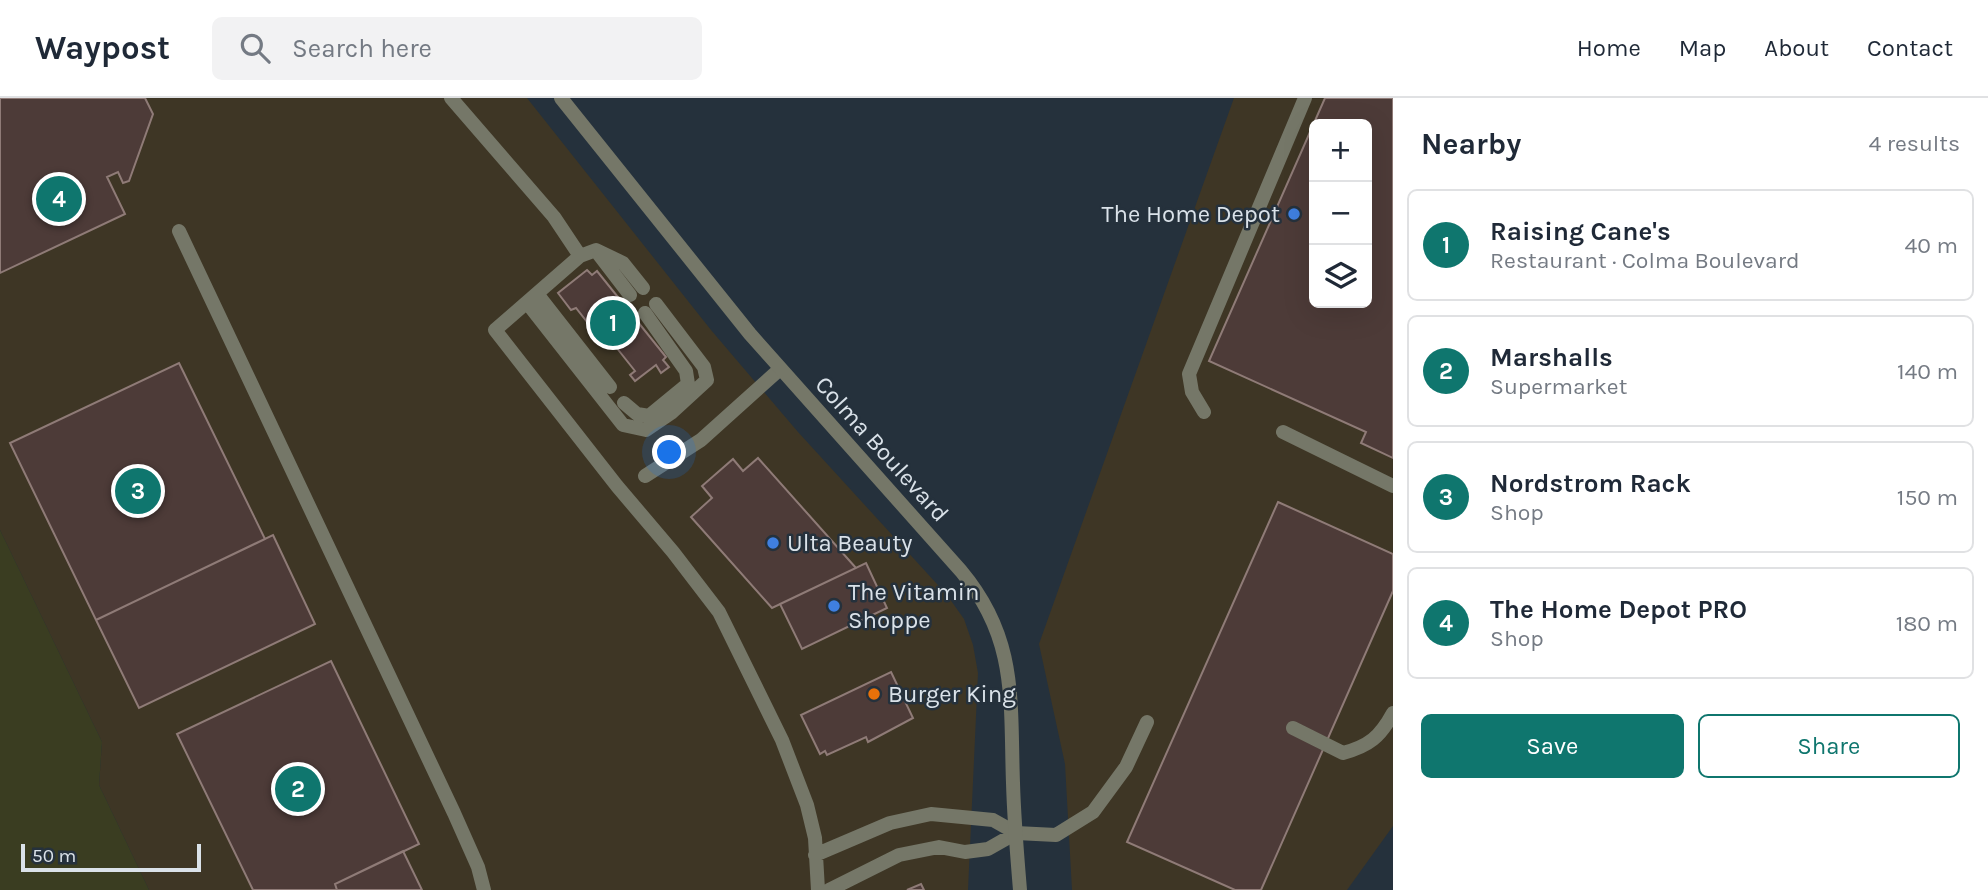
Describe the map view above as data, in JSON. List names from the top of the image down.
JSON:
{
  "streets": {
    "street": ["Colma Boulevard"]
  },
  "places": [
    "The Home Depot",
    "Ulta Beauty",
    "The Vitamin Shoppe",
    "Burger King"
  ],
  "scale_bar": "50 m",
  "page": {
    "header": "Waypost",
    "search": "Search here",
    "nav": [
      "Home",
      "Map",
      "About",
      "Contact"
    ],
    "heading": ["Nearby", "4 results"],
    "map_buttons": ["+", "−"],
    "pins": [
      "4",
      "1",
      "3",
      "2"
    ],
    "list": [
      {
        "mark": "1",
        "name": "Raising Cane's",
        "note": "Restaurant · Colma Boulevard",
        "value": "40 m"
      },
      {
        "mark": "2",
        "name": "Marshalls",
        "note": "Supermarket",
        "value": "140 m"
      },
      {
        "mark": "3",
        "name": "Nordstrom Rack",
        "note": "Shop",
        "value": "150 m"
      },
      {
        "mark": "4",
        "name": "The Home Depot PRO",
        "note": "Shop",
        "value": "180 m"
      }
    ],
    "buttons": ["Save", "Share"],
    "scale": "50 m"
  }
}
